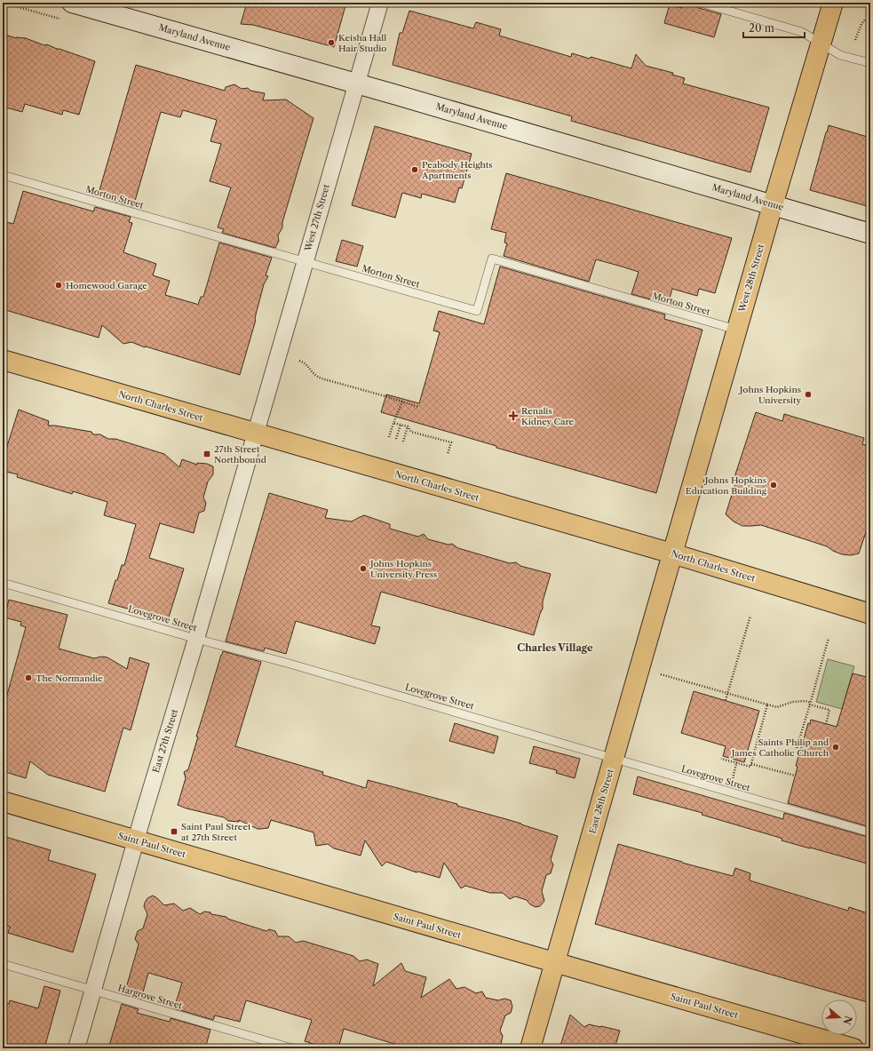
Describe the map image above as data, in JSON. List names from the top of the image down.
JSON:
{
  "streets": {
    "main road": [
      "Maryland Avenue",
      "West 28th Street",
      "North Charles Street",
      "East 28th Street",
      "Saint Paul Street"
    ],
    "street": ["West 27th Street", "East 27th Street"],
    "lane": ["Morton Street", "Lovegrove Street", "Hargrove Street"]
  },
  "crossings": [
    ["Maryland Avenue", "West 27th Street"],
    ["Maryland Avenue", "West 28th Street"],
    ["Morton Street", "West 27th Street"],
    ["Morton Street", "West 28th Street"],
    ["West 27th Street", "North Charles Street"],
    ["West 27th Street", "East 27th Street"],
    ["West 28th Street", "North Charles Street"],
    ["West 28th Street", "East 28th Street"],
    ["North Charles Street", "East 27th Street"],
    ["North Charles Street", "East 28th Street"],
    ["Lovegrove Street", "East 27th Street"],
    ["Lovegrove Street", "East 28th Street"],
    ["East 27th Street", "Saint Paul Street"],
    ["East 27th Street", "Hargrove Street"],
    ["East 28th Street", "Saint Paul Street"]
  ],
  "districts": ["Charles Village"],
  "places": {
    "other": [
      "Keisha Hall Hair Studio",
      "Peabody Heights Apartments",
      "Homewood Garage",
      "Johns Hopkins University",
      "Johns Hopkins Education Building",
      "Johns Hopkins University Press",
      "The Normandie",
      "Saints Philip and James Catholic Church"
    ],
    "health": ["Renalis Kidney Care"],
    "transit": ["27th Street Northbound", "Saint Paul Street at 27th Street"]
  },
  "scale_bar": "20 m",
  "north": "right"
}
